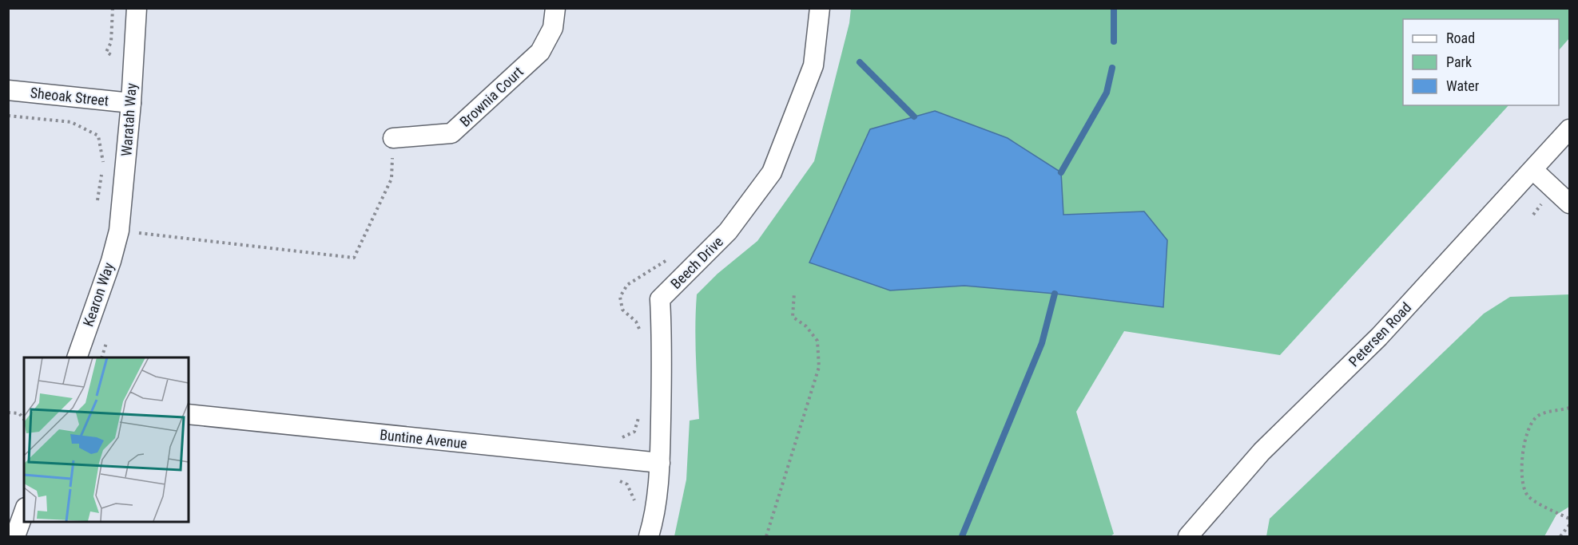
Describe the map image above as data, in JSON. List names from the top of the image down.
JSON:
{
  "streets": {
    "street": [
      "Sheoak Street",
      "Brownia Court",
      "Waratah Way",
      "Beech Drive",
      "Kearon Way",
      "Petersen Road",
      "Buntine Avenue"
    ]
  },
  "crossings": [
    ["Sheoak Street", "Waratah Way"],
    ["Waratah Way", "Kearon Way"],
    ["Beech Drive", "Buntine Avenue"]
  ],
  "legend": ["Road", "Park", "Water"]
}
